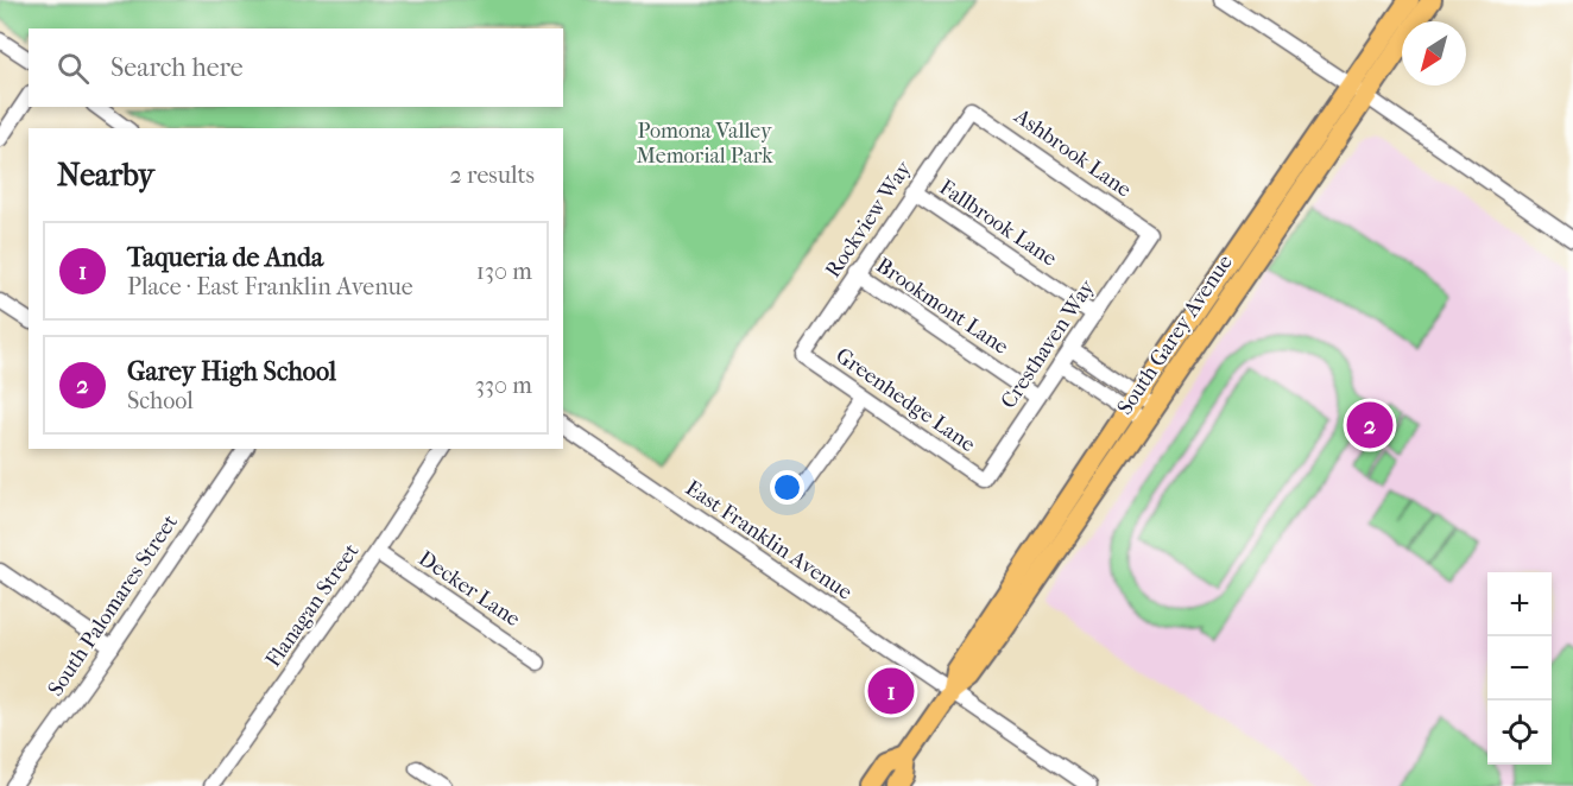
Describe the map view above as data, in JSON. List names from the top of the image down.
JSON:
{
  "streets": {
    "main road": ["South Garey Avenue"],
    "street": [
      "Ashbrook Lane",
      "Rockview Way",
      "Fallbrook Lane",
      "Brookmont Lane",
      "Cresthaven Way",
      "Greenhedge Lane",
      "East Franklin Avenue",
      "Decker Lane",
      "South Palomares Street",
      "Flanagan Street"
    ]
  },
  "crossings": [
    ["Ashbrook Lane", "Rockview Way"],
    ["Ashbrook Lane", "Cresthaven Way"],
    ["Rockview Way", "Fallbrook Lane"],
    ["Rockview Way", "Brookmont Lane"],
    ["Rockview Way", "Greenhedge Lane"],
    ["Fallbrook Lane", "Cresthaven Way"],
    ["Brookmont Lane", "Cresthaven Way"],
    ["South Garey Avenue", "East Franklin Avenue"],
    ["Cresthaven Way", "Greenhedge Lane"],
    ["Decker Lane", "Flanagan Street"]
  ],
  "parks": ["Pomona Valley Memorial Park"],
  "north": "bottom left",
  "page": {
    "search": "Search here",
    "heading": ["Nearby", "2 results"],
    "list": [
      {
        "mark": "1",
        "name": "Taqueria de Anda",
        "note": "Place · East Franklin Avenue",
        "value": "130 m"
      },
      {
        "mark": "2",
        "name": "Garey High School",
        "note": "School",
        "value": "330 m"
      }
    ],
    "pins": ["2", "1"],
    "map_buttons": ["+", "−"]
  }
}
